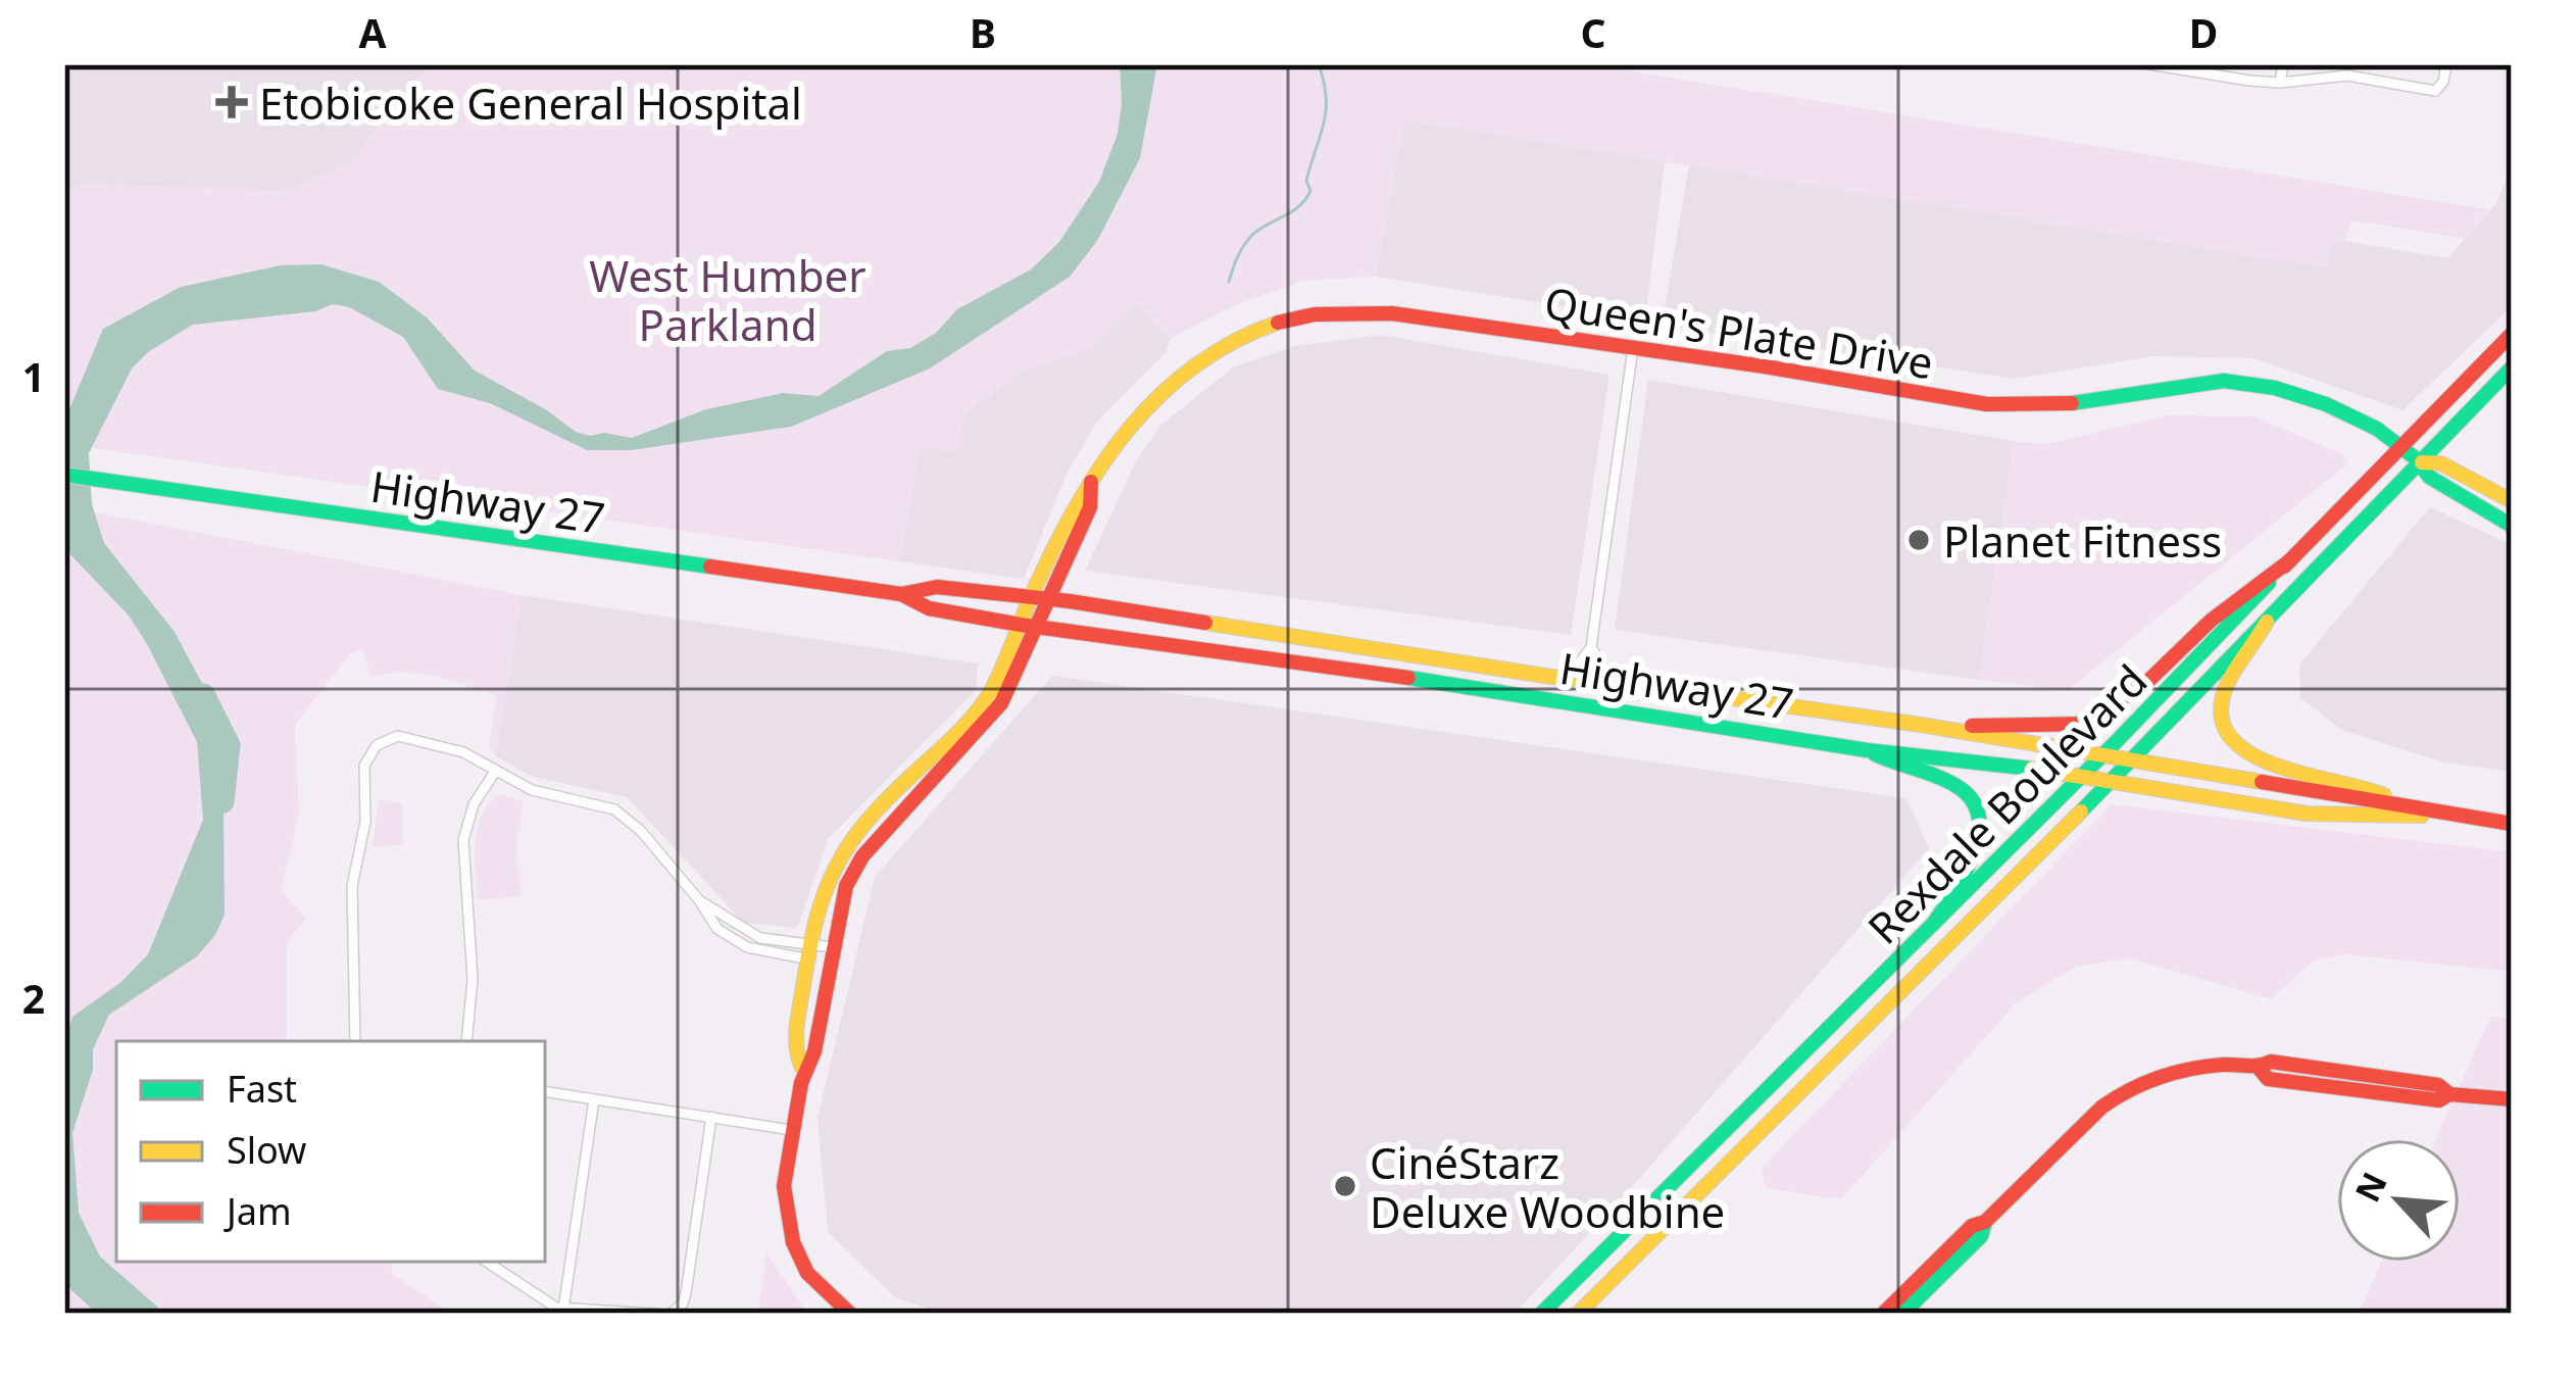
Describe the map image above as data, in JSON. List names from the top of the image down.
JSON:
{
  "streets": {
    "main road": ["Queen's Plate Drive", "Highway 27", "Rexdale Boulevard"]
  },
  "crossings": [
    ["Queen's Plate Drive", "Highway 27"],
    ["Queen's Plate Drive", "Rexdale Boulevard"],
    ["Highway 27", "Rexdale Boulevard"]
  ],
  "parks": ["West Humber Parkland"],
  "places": {
    "health": ["Etobicoke General Hospital"],
    "other": ["Planet Fitness", "CinéStarz Deluxe Woodbine"]
  },
  "legend": ["Fast", "Slow", "Jam"],
  "north": "top left",
  "grid": {
    "columns": [
      "A",
      "B",
      "C",
      "D"
    ],
    "rows": ["1", "2"]
  }
}
